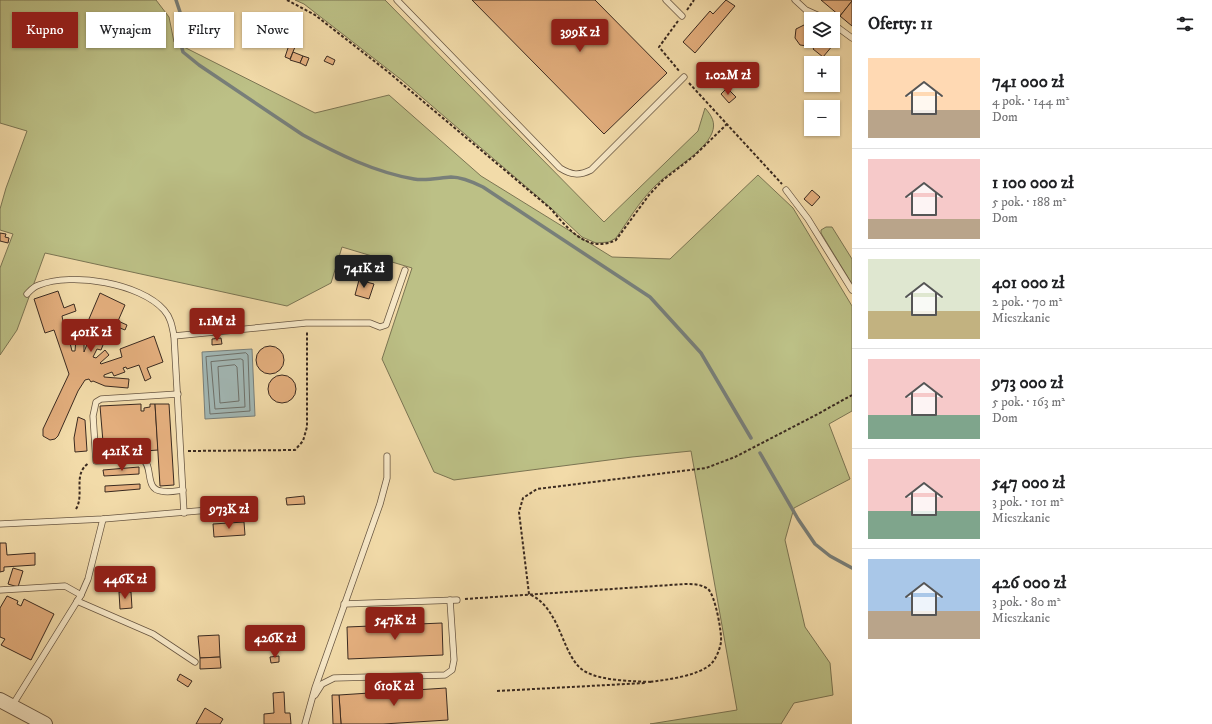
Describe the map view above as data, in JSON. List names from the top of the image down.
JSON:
{
  "page": {
    "heading": "Oferty: 11",
    "map_buttons": ["+", "−"],
    "chip": [
      "Kupno",
      "Wynajem",
      "Filtry",
      "Nowe"
    ],
    "price": [
      "399K zł",
      "1.02M zł",
      "741K zł",
      "1.1M zł",
      "401K zł",
      "421K zł",
      "973K zł",
      "446K zł",
      "547K zł",
      "426K zł",
      "610K zł"
    ],
    "list": [
      {
        "name": "741 000 zł",
        "note": "4 pok. · 144 m² · Dom"
      },
      {
        "name": "1 100 000 zł",
        "note": "5 pok. · 188 m² · Dom"
      },
      {
        "name": "401 000 zł",
        "note": "2 pok. · 70 m² · Mieszkanie"
      },
      {
        "name": "973 000 zł",
        "note": "5 pok. · 163 m² · Dom"
      },
      {
        "name": "547 000 zł",
        "note": "3 pok. · 101 m² · Mieszkanie"
      },
      {
        "name": "426 000 zł",
        "note": "3 pok. · 80 m² · Mieszkanie"
      }
    ]
  }
}
